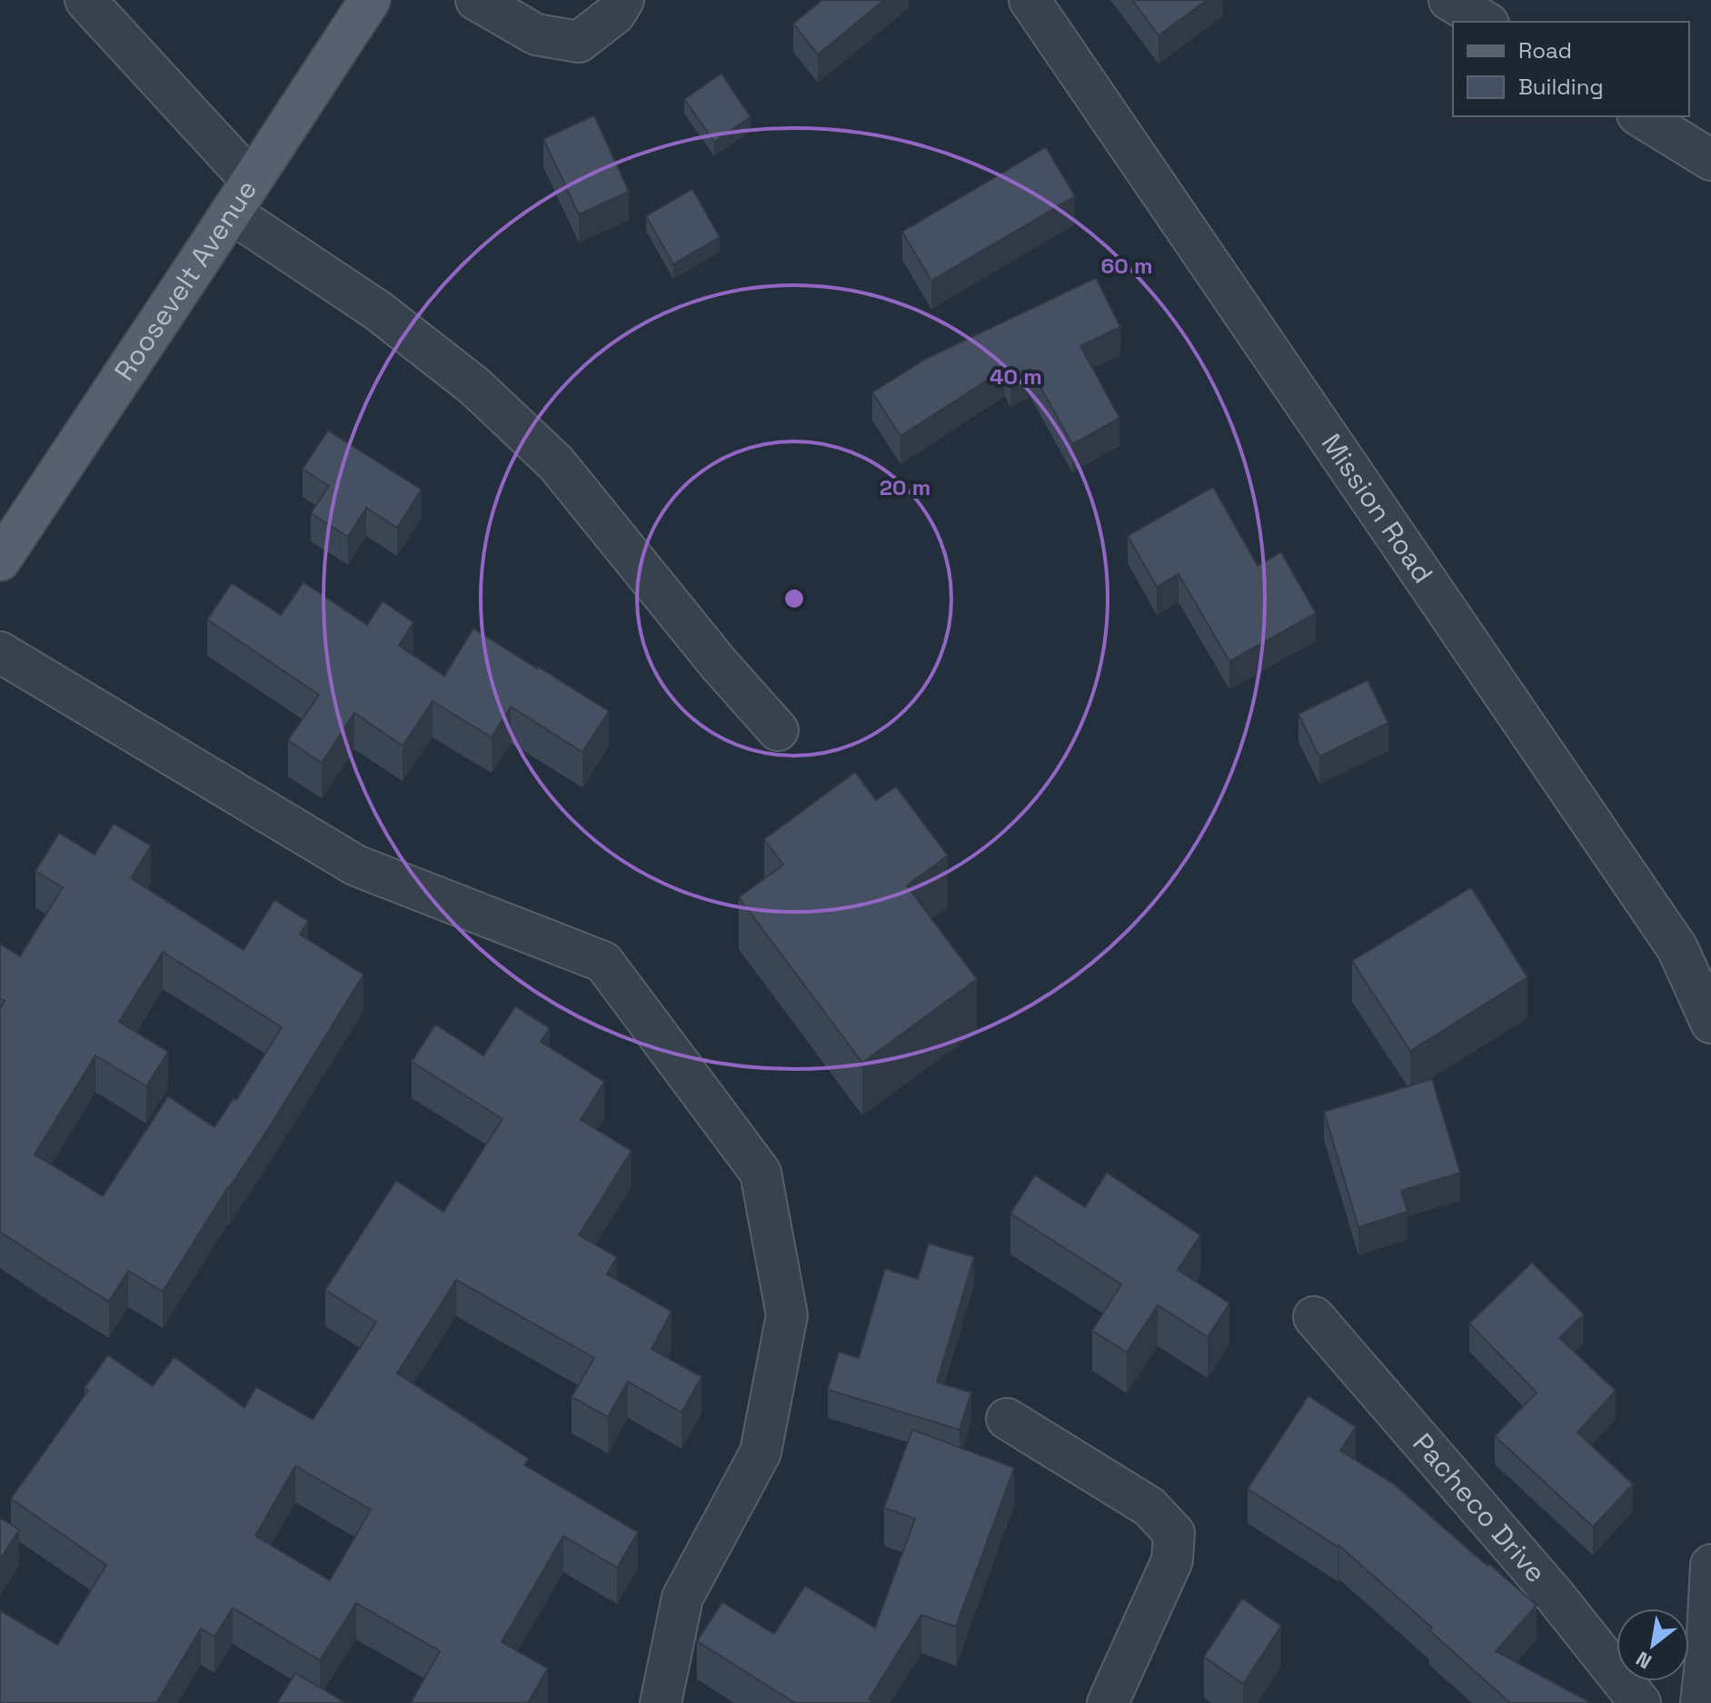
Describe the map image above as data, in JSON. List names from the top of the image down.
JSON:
{
  "streets": {
    "main road": ["Roosevelt Avenue"],
    "street": ["Mission Road", "Pacheco Drive"]
  },
  "legend": ["Road", "Building"],
  "north": "bottom left",
  "rings": ["60 m", "40 m", "20 m"]
}
